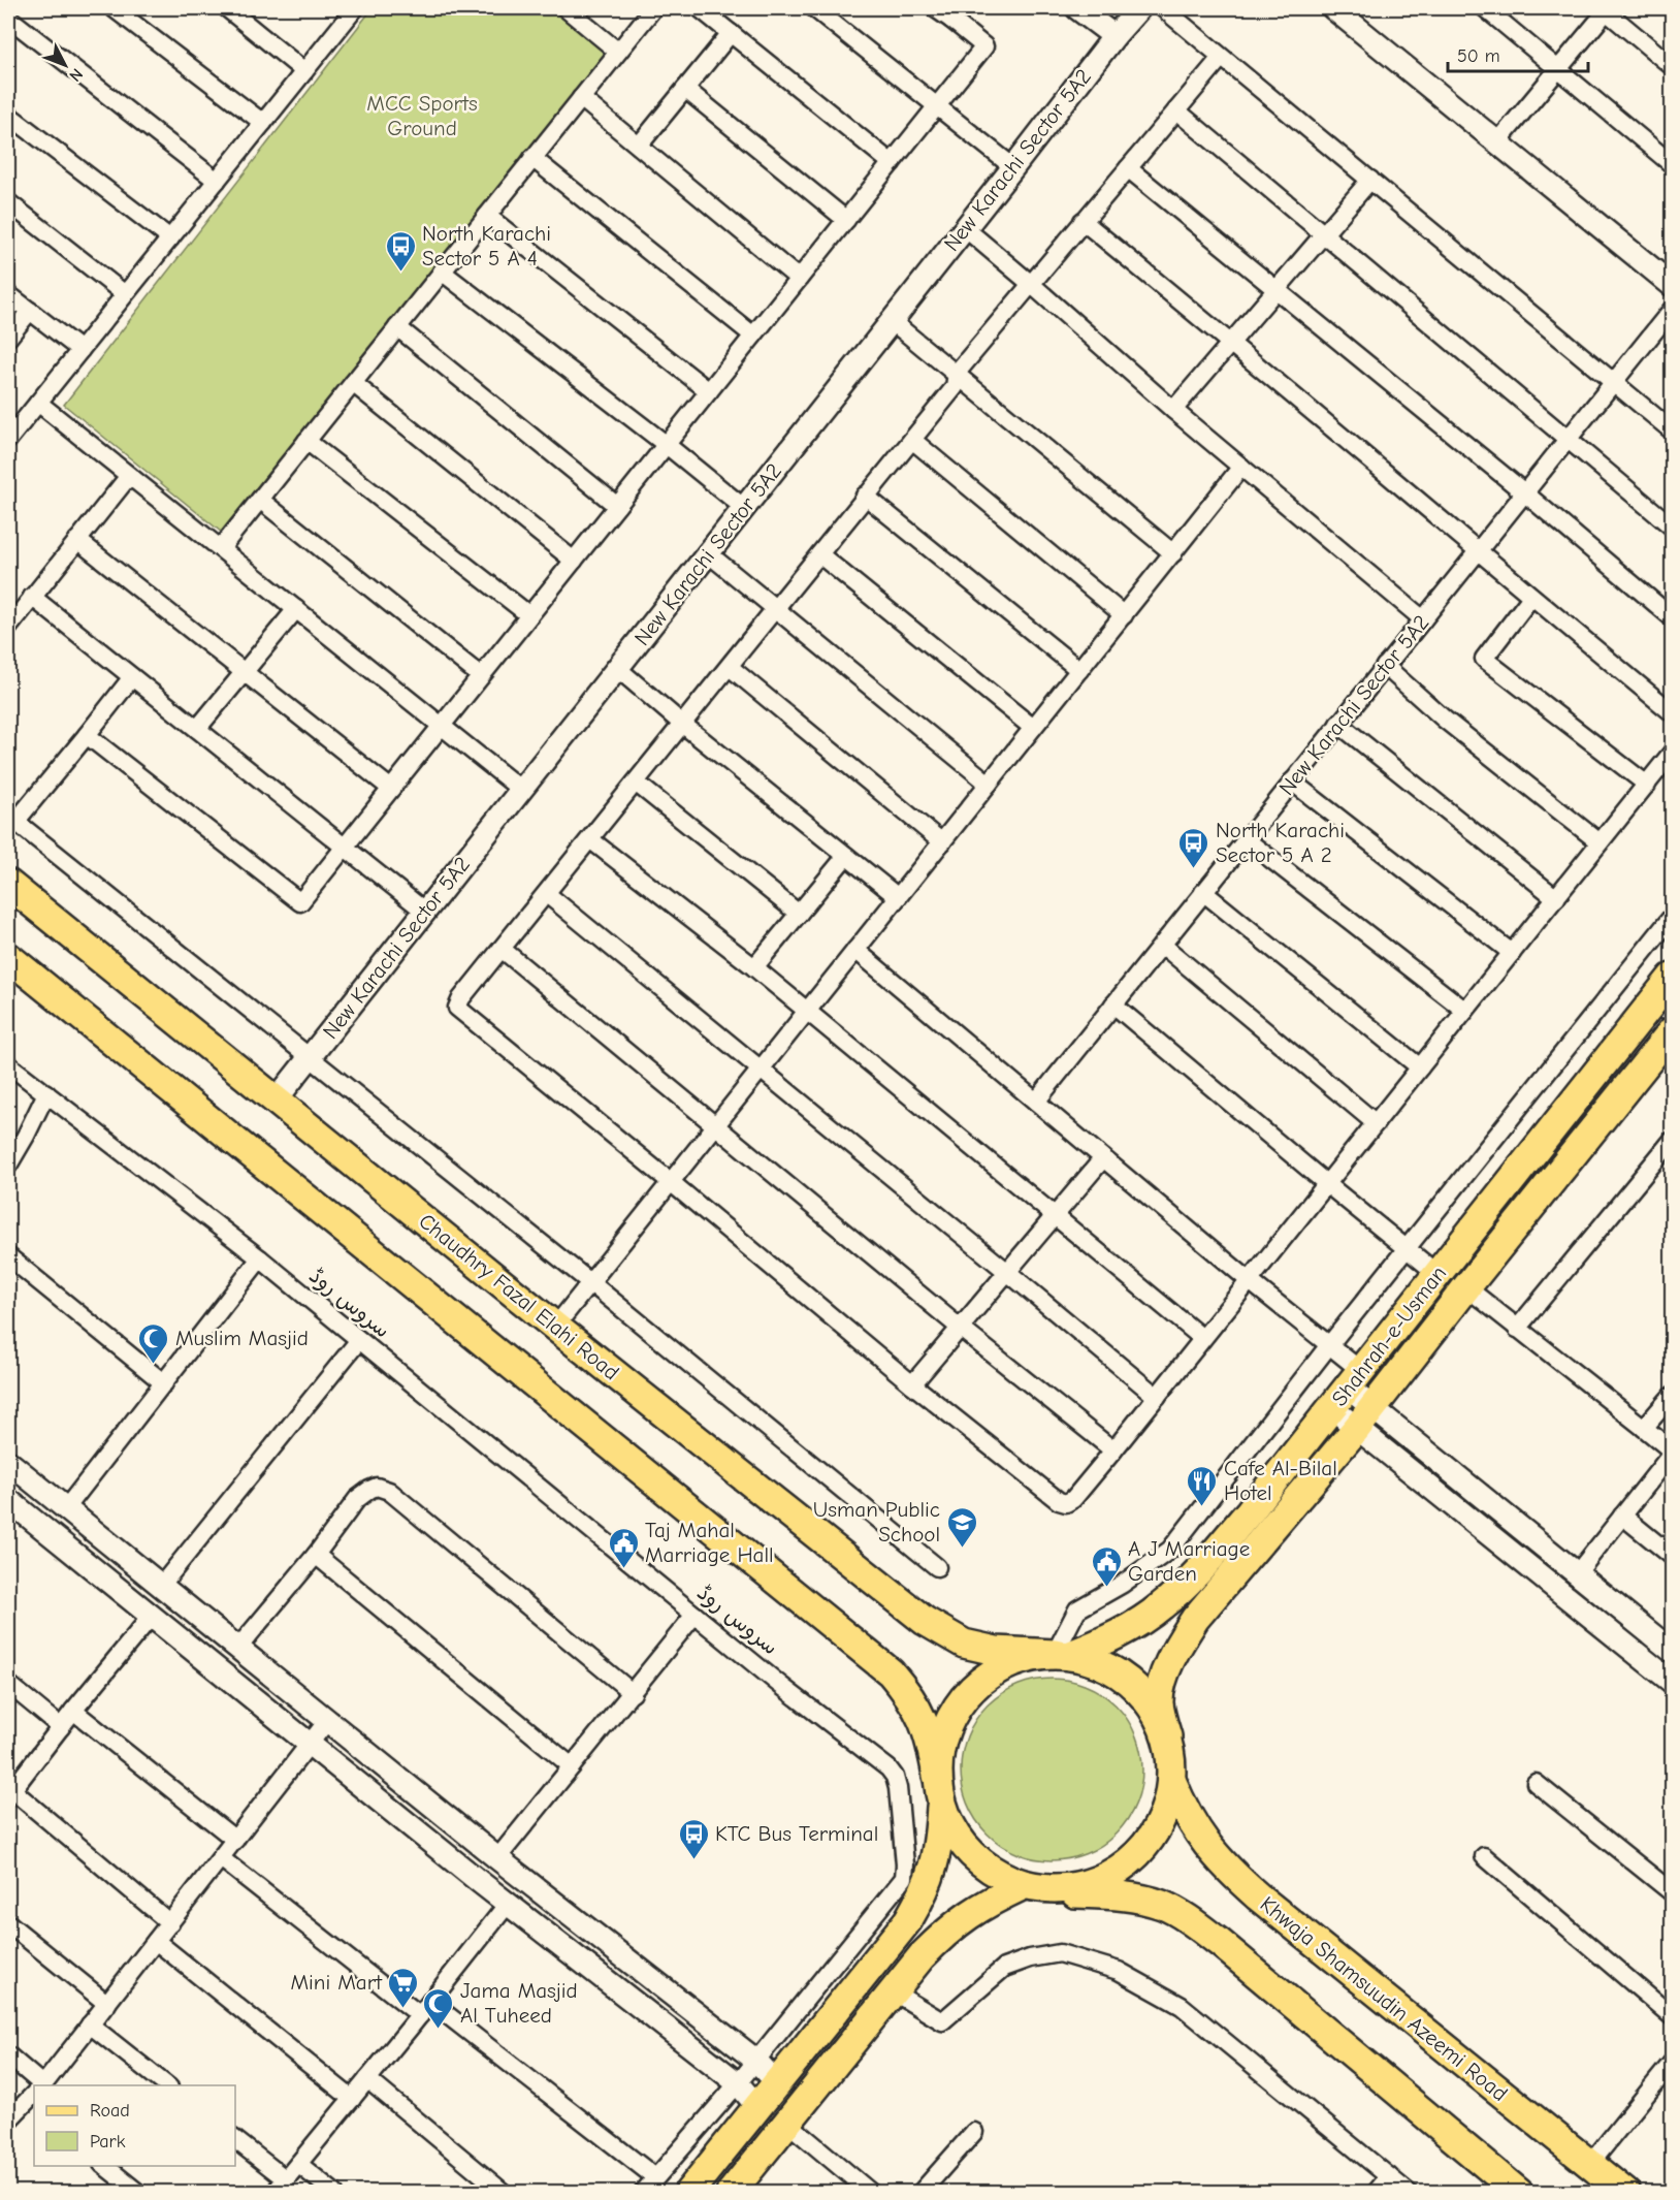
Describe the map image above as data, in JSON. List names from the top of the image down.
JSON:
{
  "streets": {
    "main road": ["Chaudhry Fazal Elahi Road", "Shahrah-e-Usman", "Khwaja Shamsuudin Azeemi Road"],
    "street": ["New Karachi Sector 5A2", "سروس روڈ"]
  },
  "crossings": [
    ["New Karachi Sector 5A2", "Chaudhry Fazal Elahi Road"],
    ["Chaudhry Fazal Elahi Road", "Shahrah-e-Usman"]
  ],
  "parks": ["MCC Sports Ground"],
  "places": {
    "bus stop": ["North Karachi Sector 5 A 4", "North Karachi Sector 5 A 2", "KTC Bus Terminal"],
    "mosque": ["Muslim Masjid", "Jama Masjid Al Tuheed"],
    "restaurant": ["Cafe Al-Bilal Hotel"],
    "school or university": ["Usman Public School"],
    "public building": ["Taj Mahal Marriage Hall", "A J Marriage Garden"],
    "supermarket": ["Mini Mart"]
  },
  "legend": ["Road", "Park"],
  "scale_bar": "50 m",
  "north": "bottom right"
}
